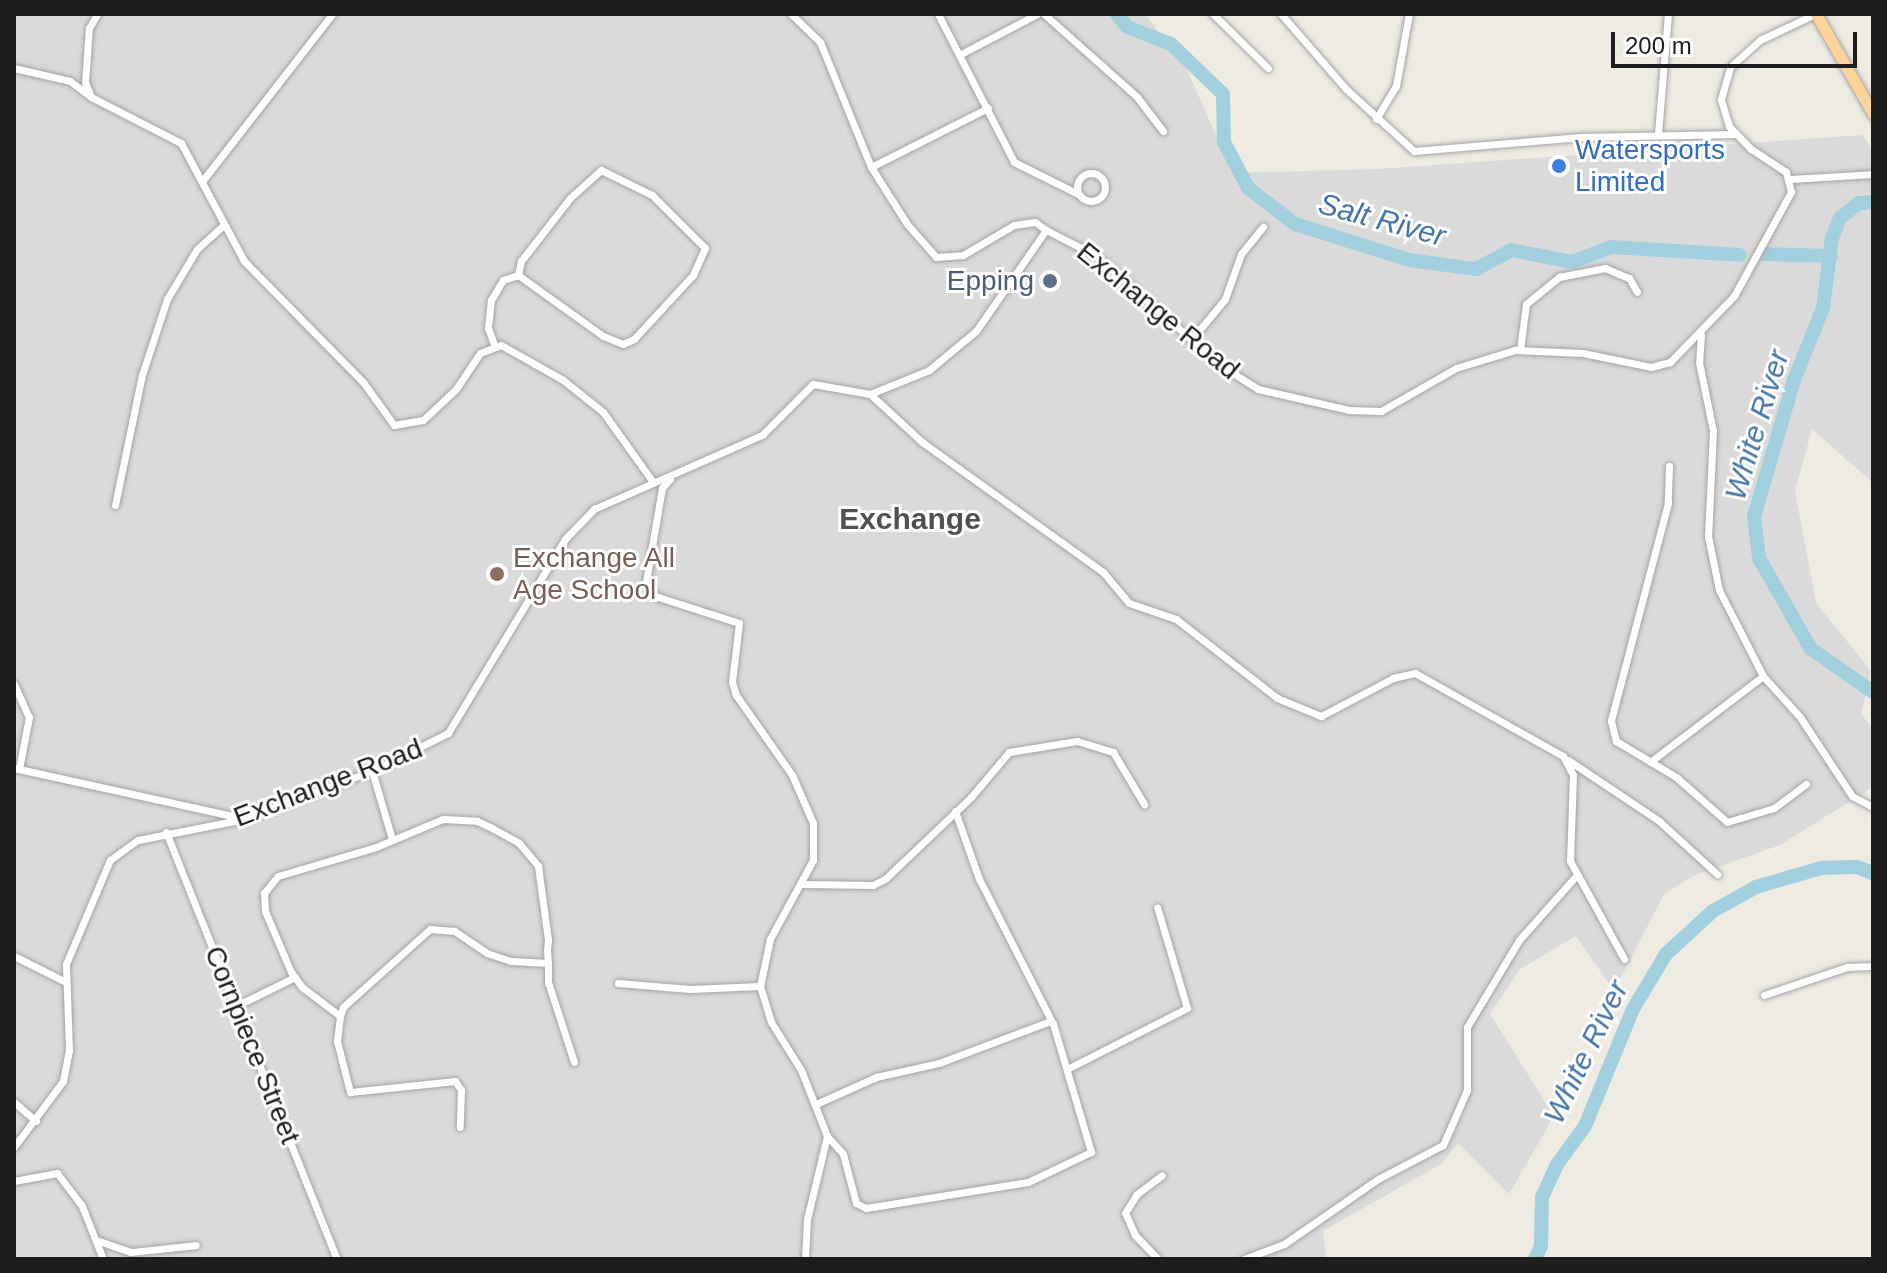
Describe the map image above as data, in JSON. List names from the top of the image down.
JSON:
{
  "streets": {
    "street": ["Exchange Road", "Cornpiece Street"]
  },
  "crossings": [
    ["Exchange Road", "Cornpiece Street"]
  ],
  "districts": ["Exchange"],
  "water": ["Salt River", "White River"],
  "places": ["Watersports Limited", "Epping", "Exchange All Age School"],
  "scale_bar": "200 m"
}
